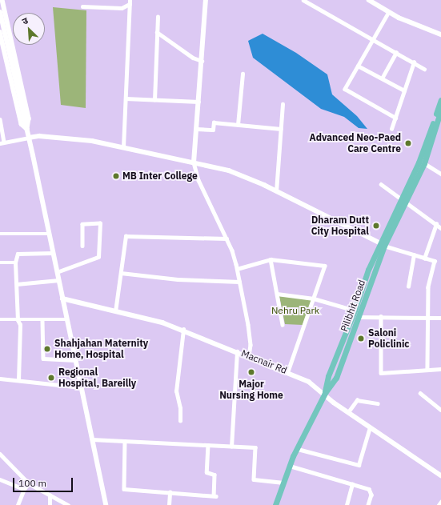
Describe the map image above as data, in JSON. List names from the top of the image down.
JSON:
{
  "streets": {
    "highway": ["Pilibhit Road"],
    "street": ["Macnair Rd"]
  },
  "crossings": [
    ["Pilibhit Road", "Macnair Rd"]
  ],
  "parks": ["Nehru Park"],
  "places": [
    "Advanced Neo-Paed Care Centre",
    "MB Inter College",
    "Dharam Dutt City Hospital",
    "Saloni Policlinic",
    "Shahjahan Maternity Home, Hospital",
    "Major Nursing Home",
    "Regional Hospital, Bareilly"
  ],
  "scale_bar": "100 m",
  "north": "top left"
}
